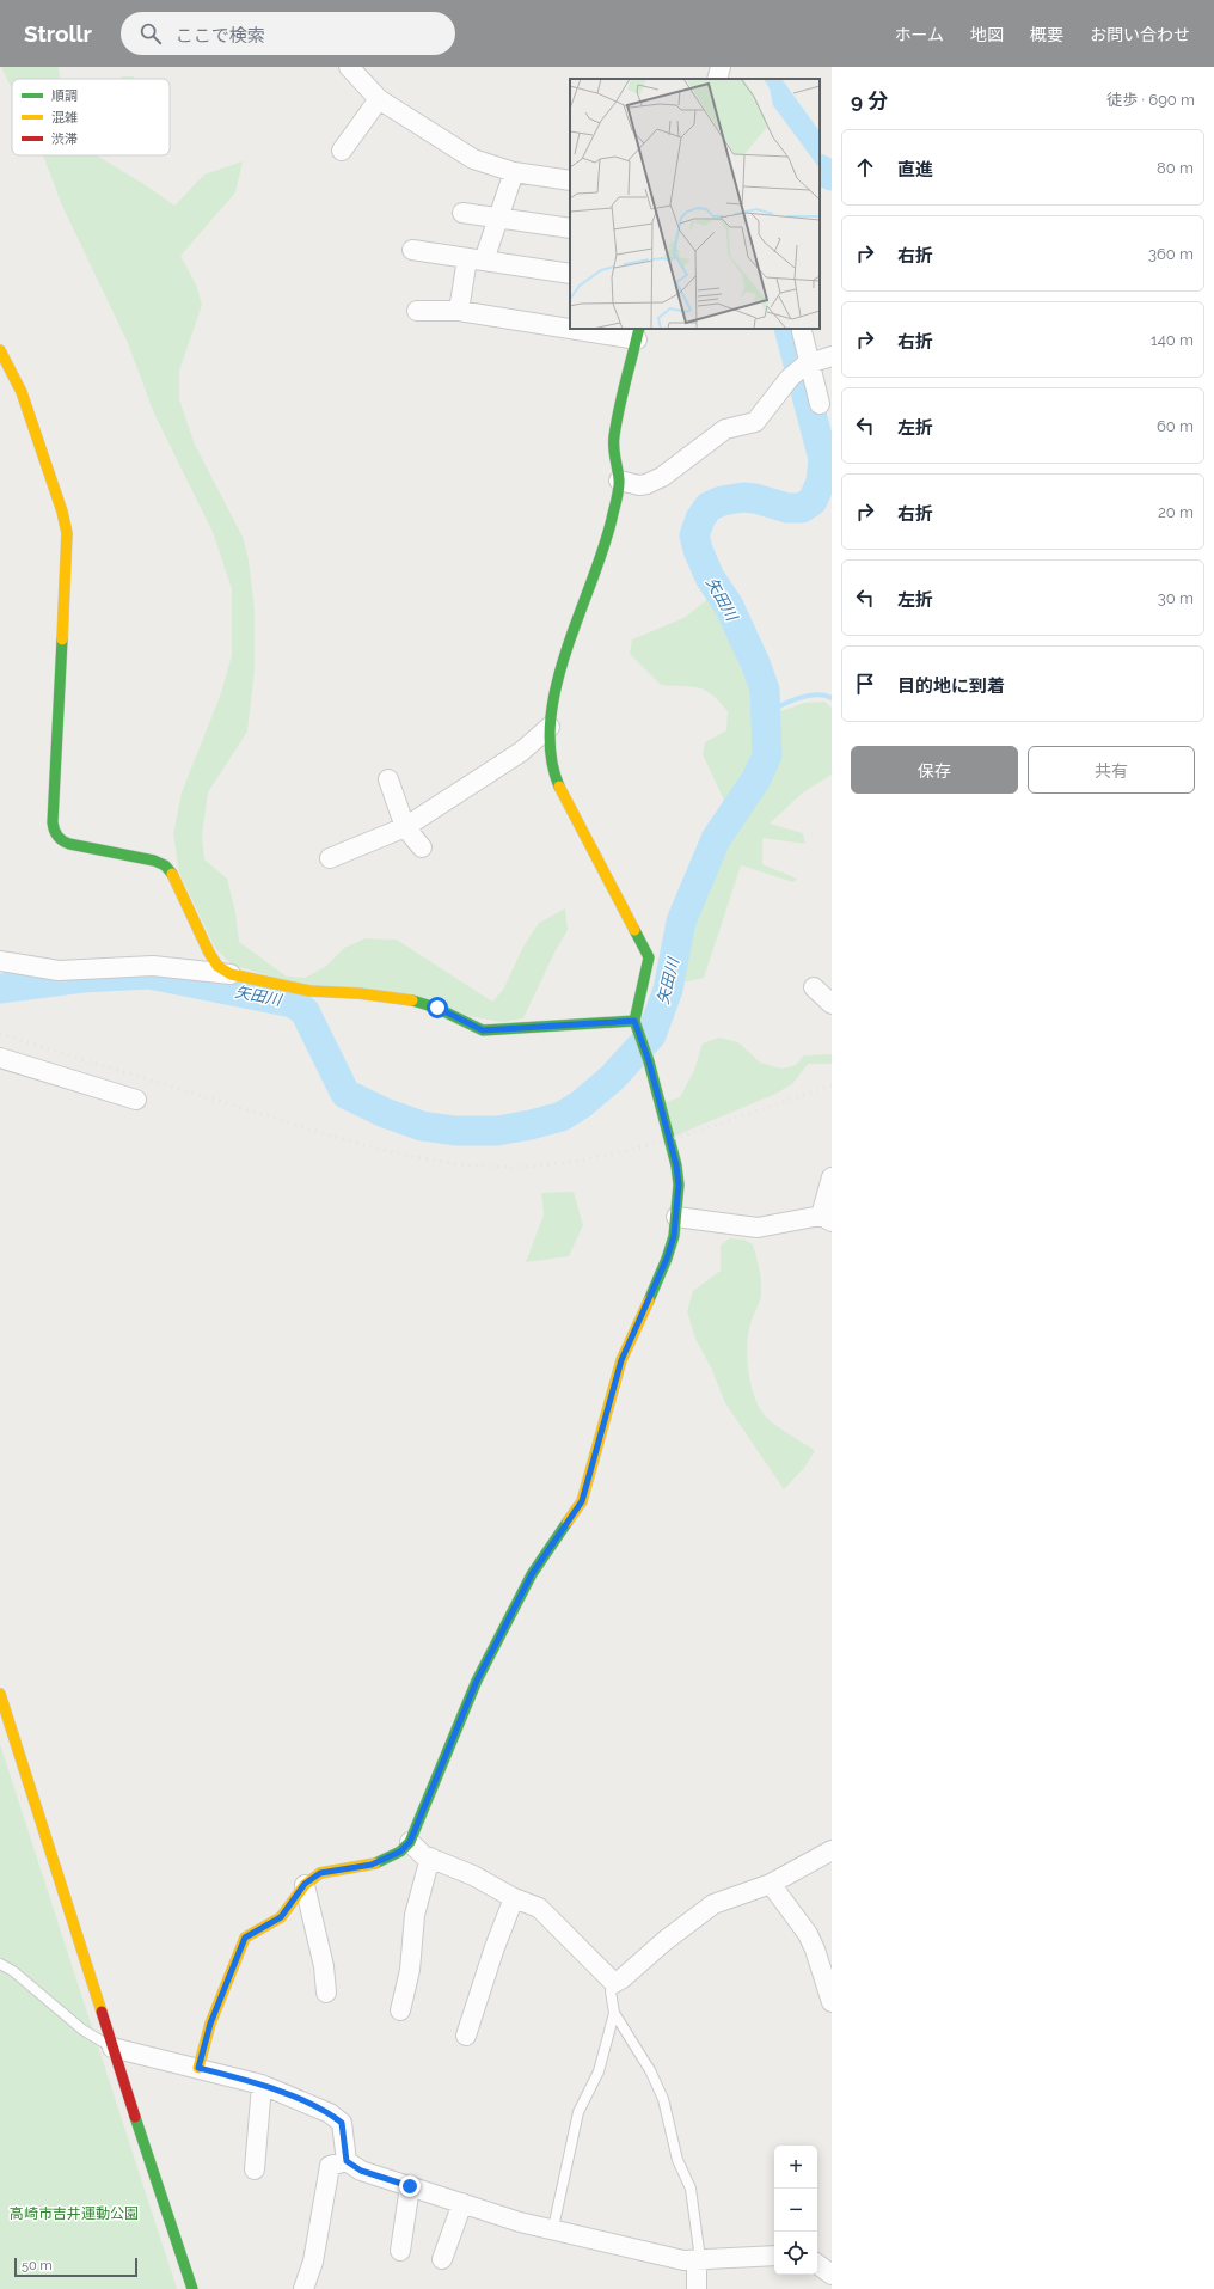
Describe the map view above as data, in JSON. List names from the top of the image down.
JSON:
{
  "water": ["矢田川"],
  "parks": ["高崎市吉井運動公園"],
  "legend": ["順調", "混雑", "渋滞"],
  "scale_bar": "50 m",
  "page": {
    "header": "Strollr",
    "search": "ここで検索",
    "nav": [
      "ホーム",
      "地図",
      "概要",
      "お問い合わせ"
    ],
    "heading": ["9 分", "徒歩 · 690 m"],
    "list": [
      ["直進", "80 m"],
      ["右折", "360 m"],
      ["右折", "140 m"],
      ["左折", "60 m"],
      ["右折", "20 m"],
      ["左折", "30 m"],
      "目的地に到着"
    ],
    "buttons": ["保存", "共有"],
    "map_buttons": ["+", "−"],
    "scale": "50 m"
  }
}
